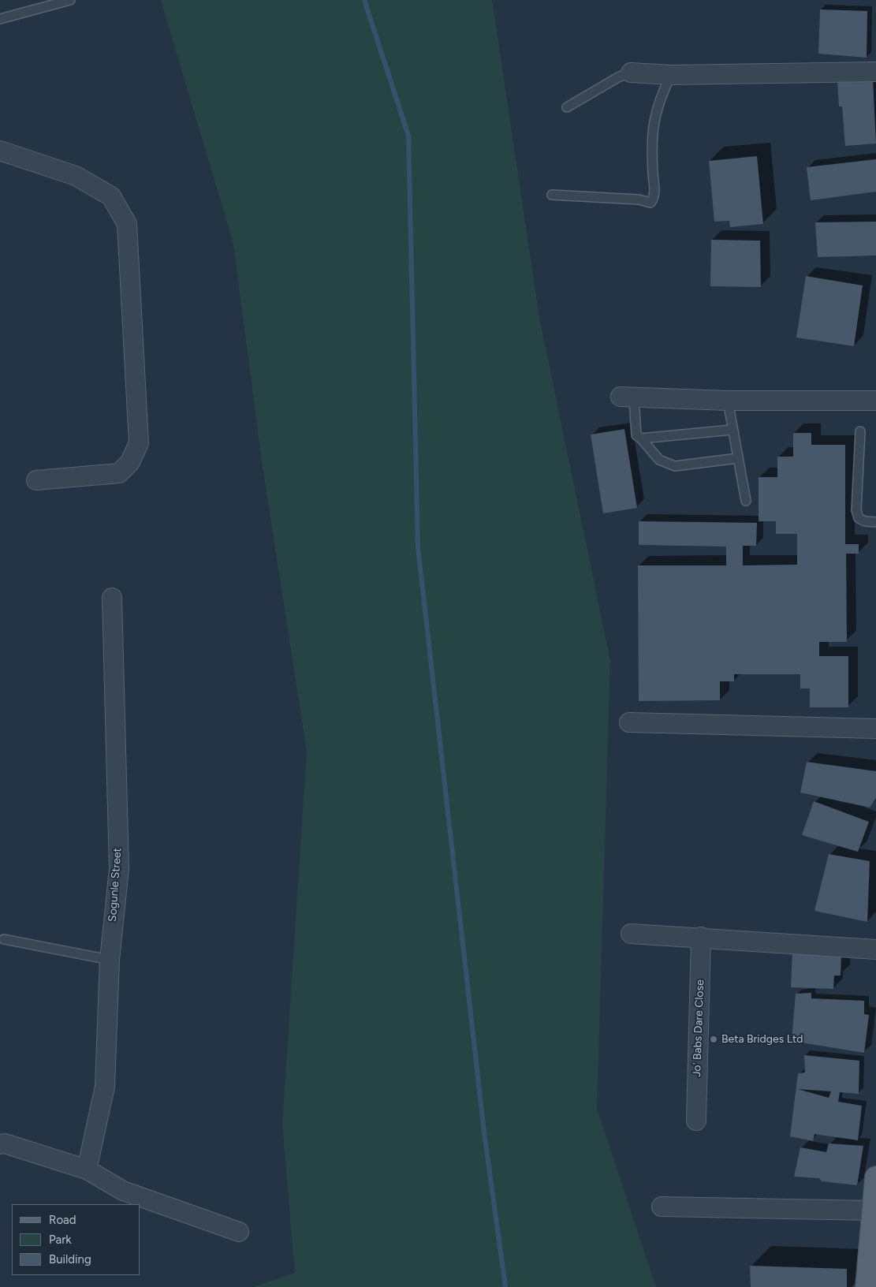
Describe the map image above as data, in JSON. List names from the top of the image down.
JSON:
{
  "streets": {
    "street": ["Sogunle Street", "Jo' Babs Dare Close"]
  },
  "places": ["Beta Bridges Ltd"],
  "legend": ["Road", "Park", "Building"]
}
